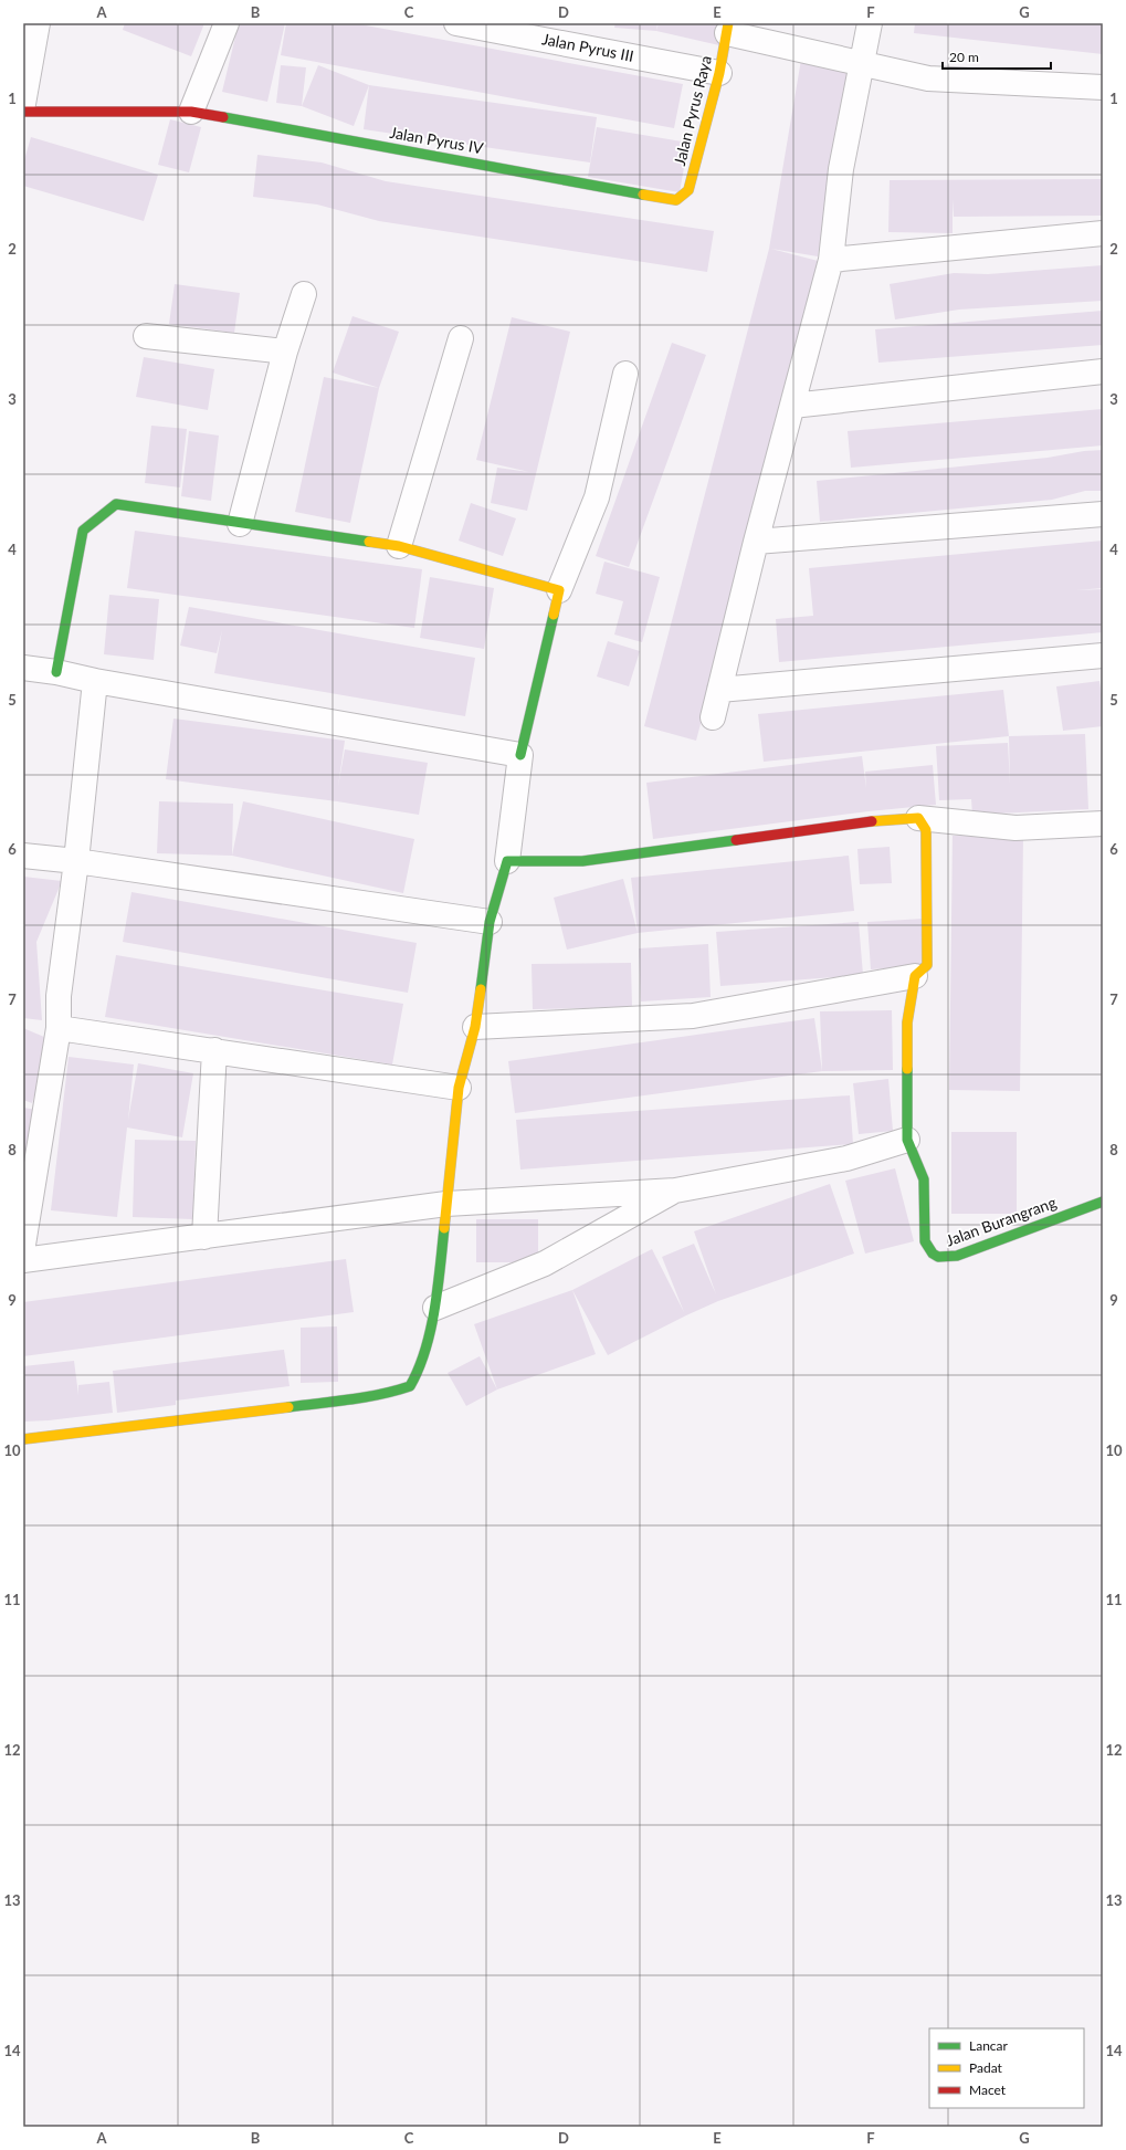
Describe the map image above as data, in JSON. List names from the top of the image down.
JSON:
{
  "streets": {
    "street": [
      "Jalan Pyrus III",
      "Jalan Pyrus Raya",
      "Jalan Pyrus IV",
      "Jalan Burangrang"
    ]
  },
  "crossings": [
    ["Jalan Pyrus III", "Jalan Pyrus Raya"],
    ["Jalan Pyrus Raya", "Jalan Pyrus IV"]
  ],
  "legend": ["Lancar", "Padat", "Macet"],
  "scale_bar": "20 m",
  "grid": {
    "columns": [
      "A",
      "B",
      "C",
      "D",
      "E",
      "F",
      "G"
    ],
    "rows": [
      "1",
      "2",
      "3",
      "4",
      "5",
      "6",
      "7",
      "8",
      "9",
      "10",
      "11",
      "12",
      "13",
      "14"
    ]
  }
}
